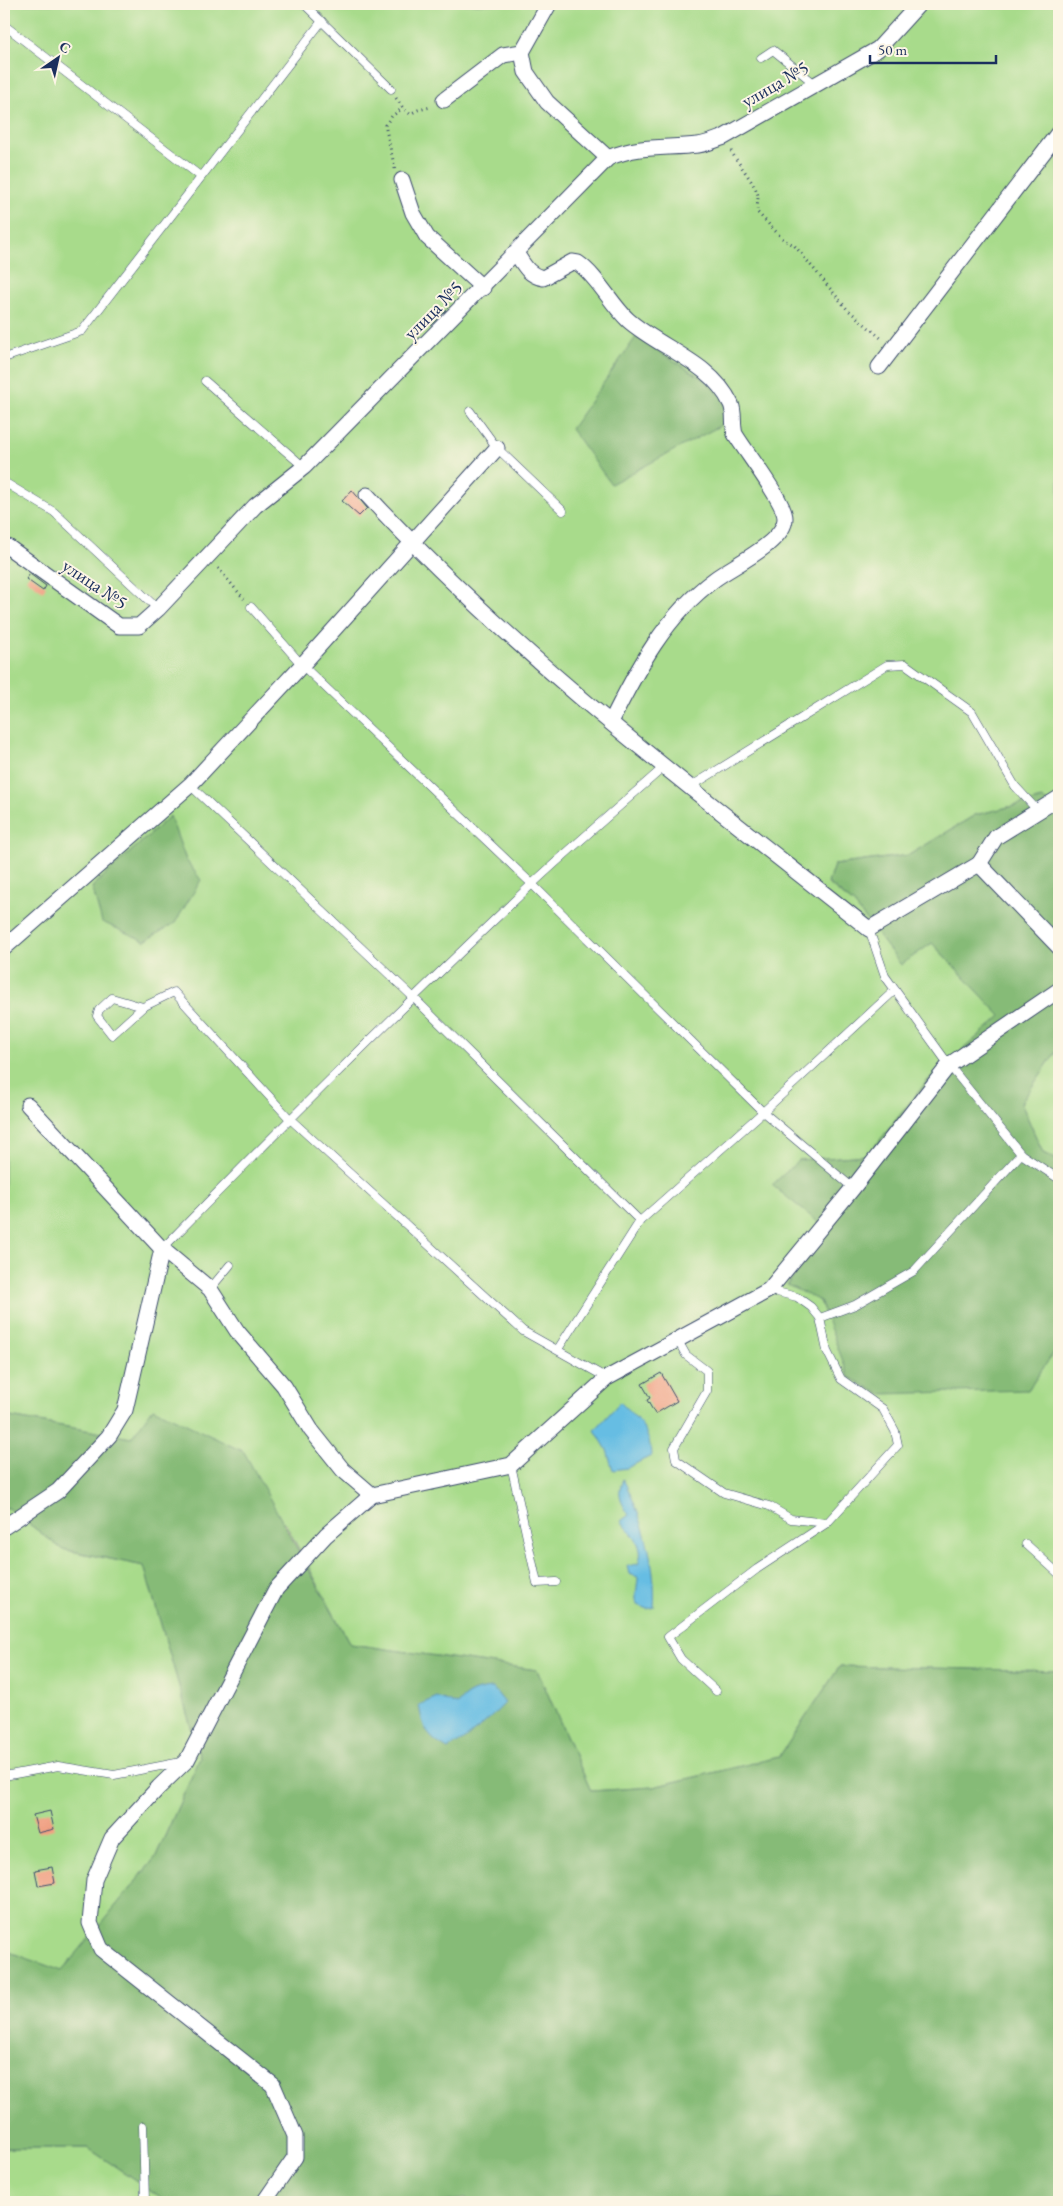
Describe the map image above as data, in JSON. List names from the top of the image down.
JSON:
{
  "streets": {
    "street": ["улица №5"]
  },
  "scale_bar": "50 m",
  "north": "top right"
}
